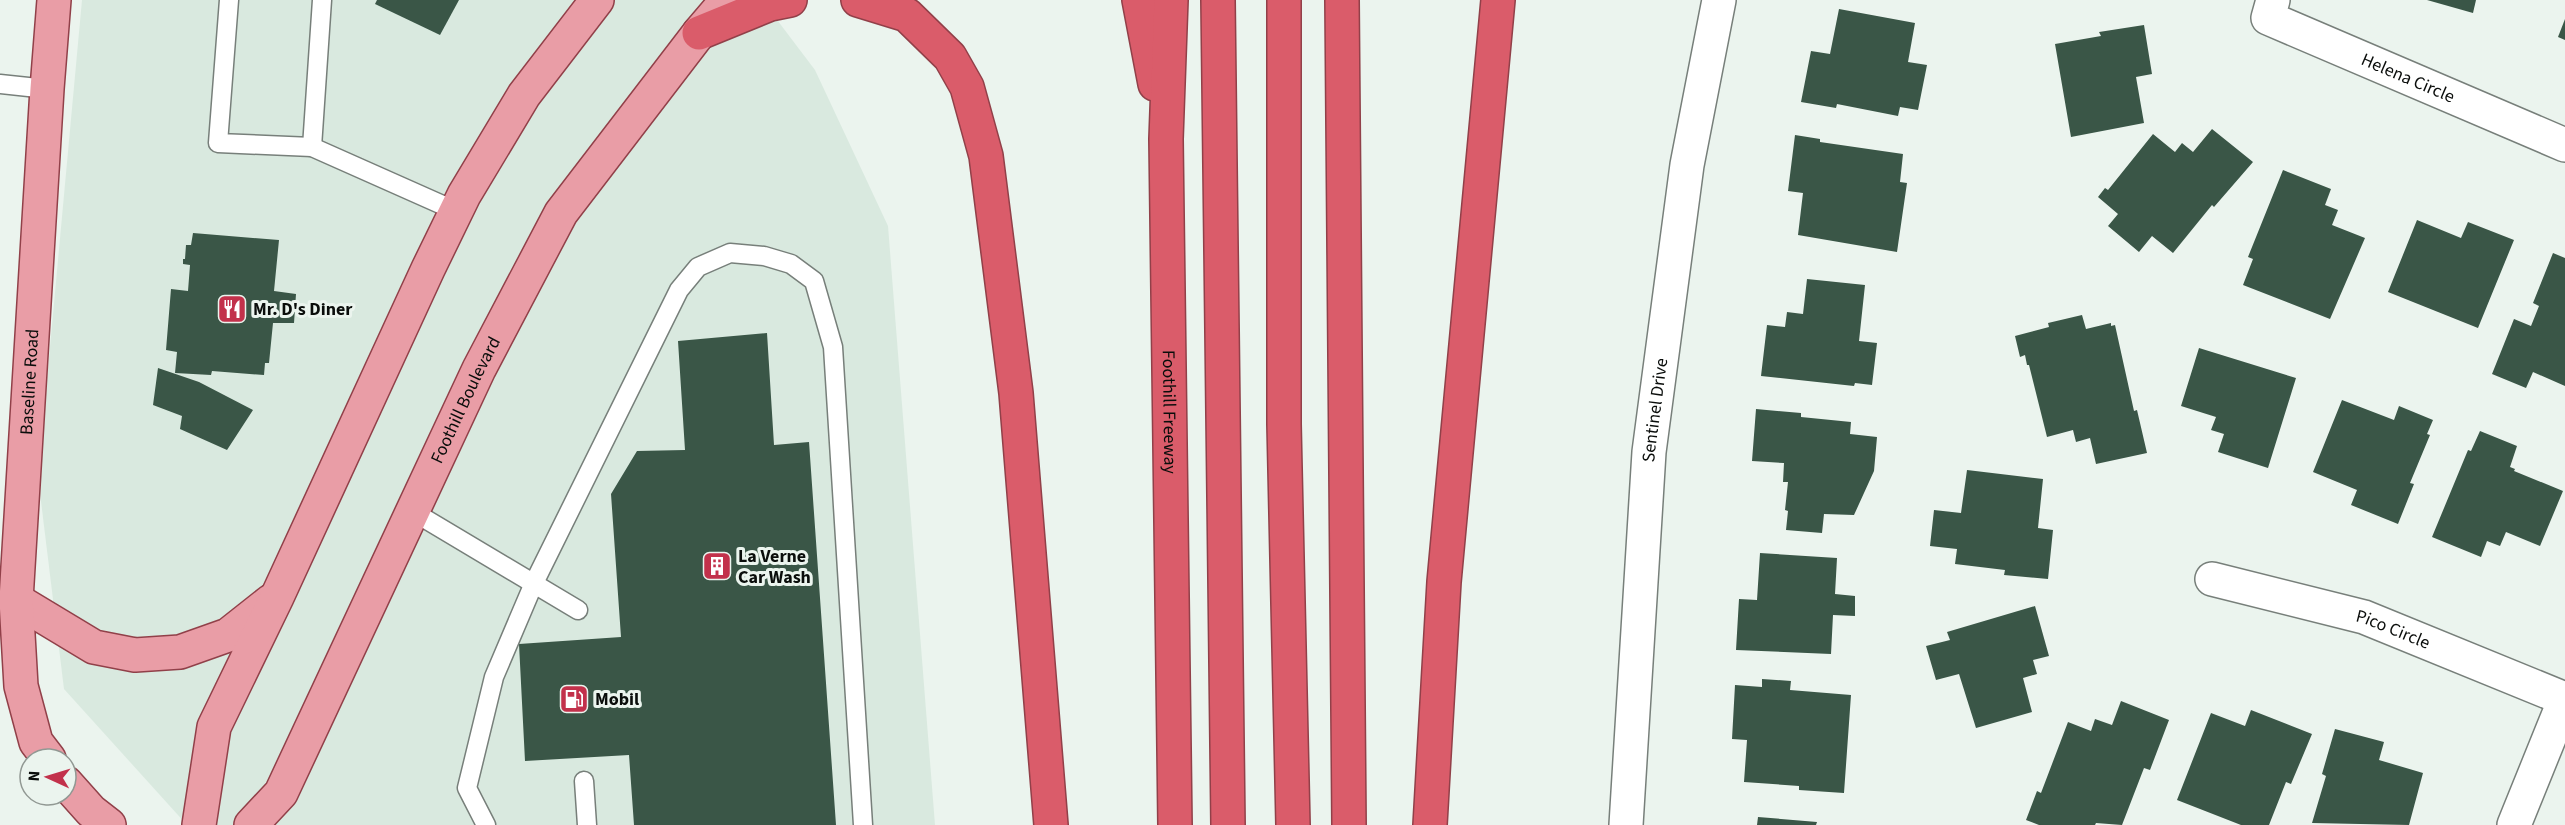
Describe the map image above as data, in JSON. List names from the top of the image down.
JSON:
{
  "streets": {
    "highway": ["Foothill Freeway"],
    "main road": ["Baseline Road", "Foothill Boulevard"],
    "street": ["Helena Circle", "Sentinel Drive", "Pico Circle"]
  },
  "places": {
    "restaurant": ["Mr. D's Diner"],
    "building": ["La Verne Car Wash"],
    "fuel station": ["Mobil"]
  },
  "north": "left"
}
